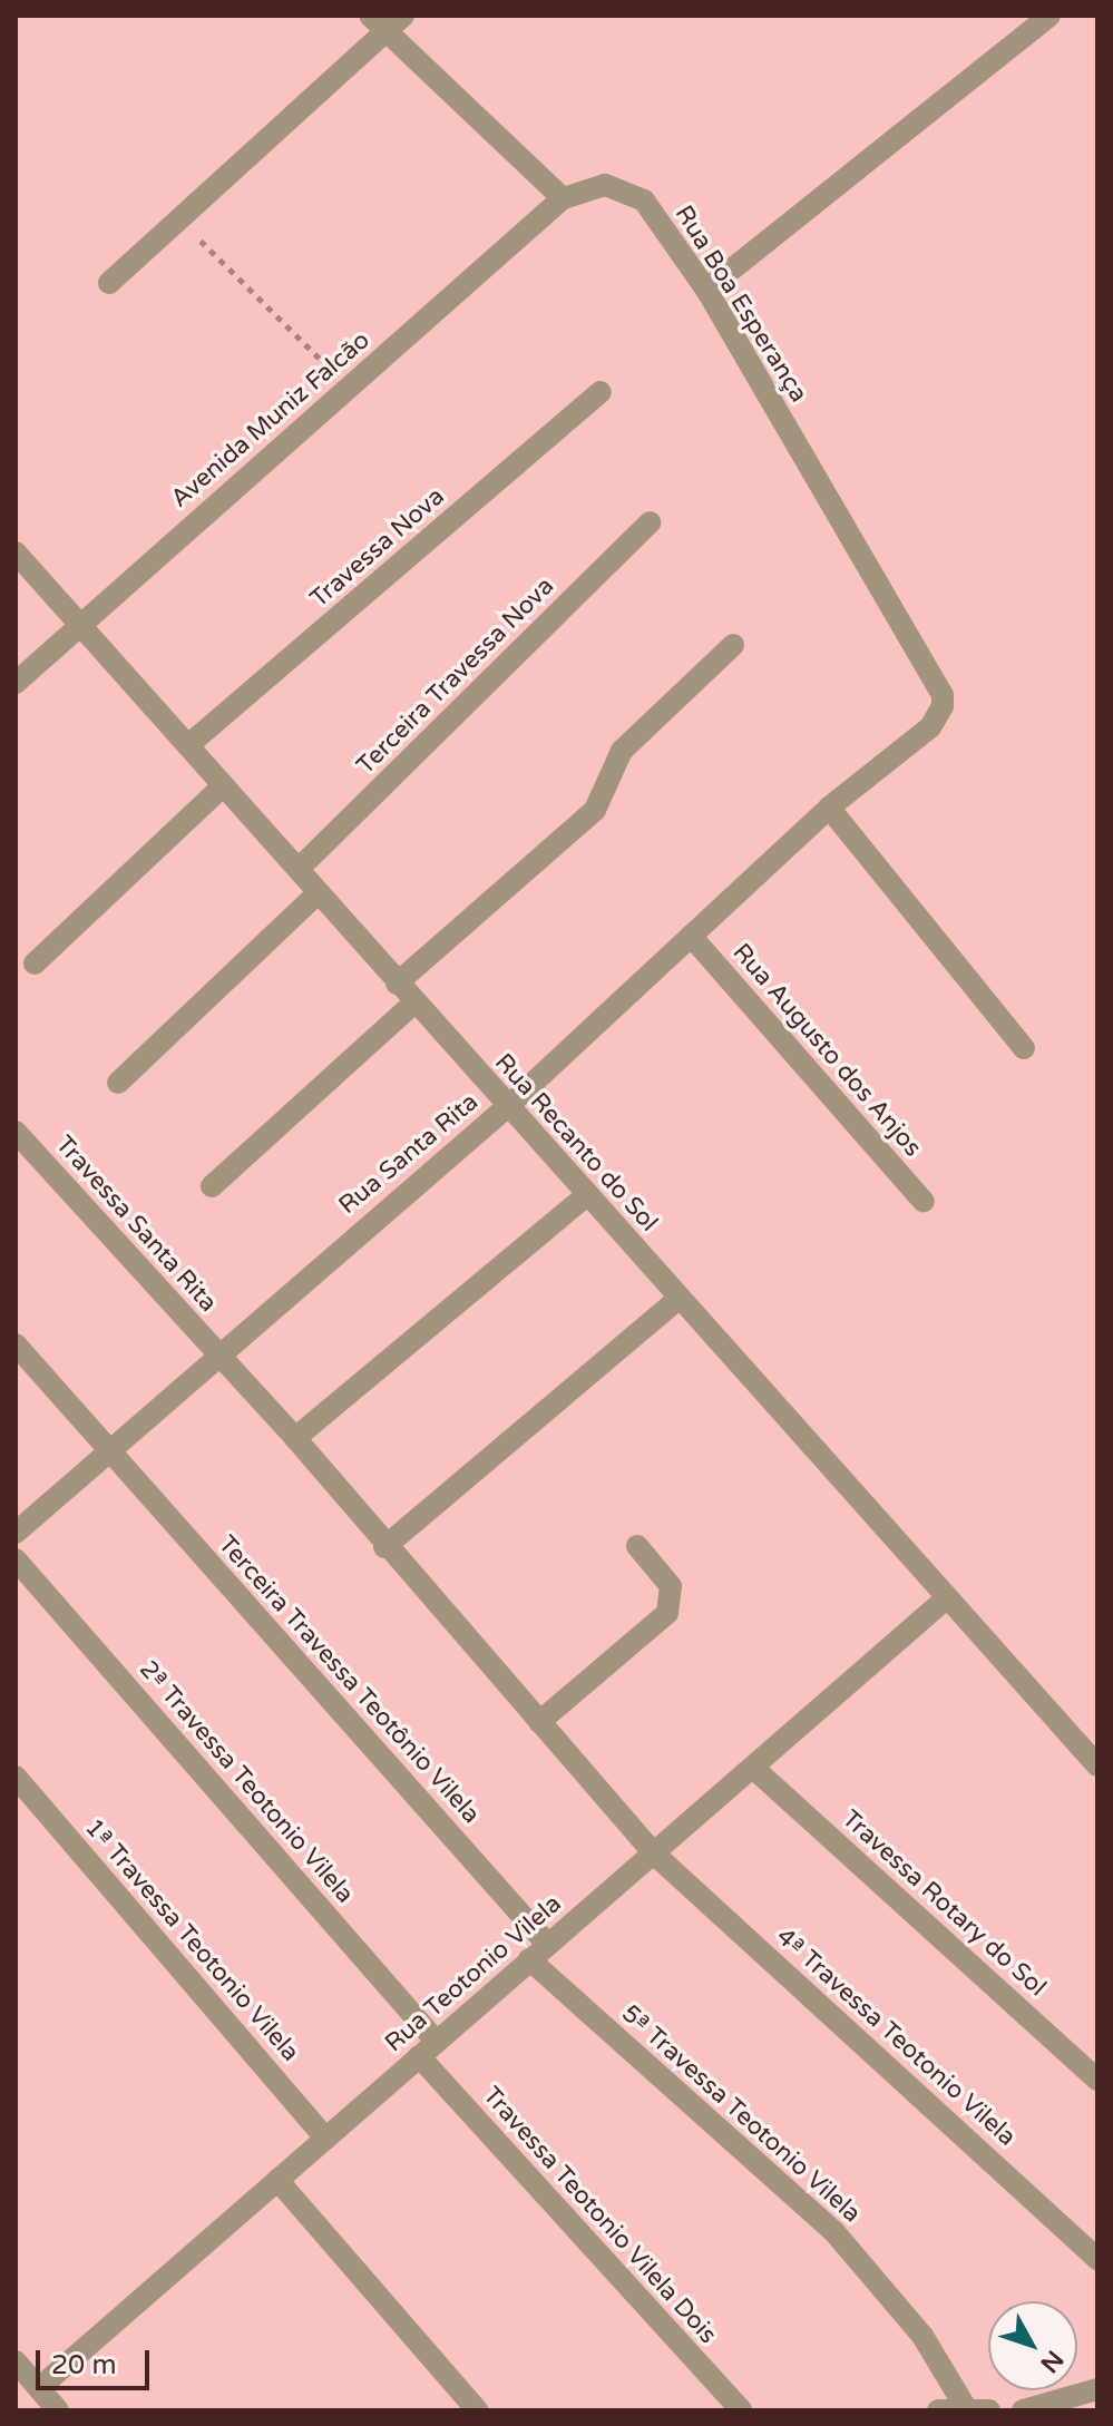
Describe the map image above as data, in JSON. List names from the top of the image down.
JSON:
{
  "streets": {
    "street": [
      "Rua Boa Esperança",
      "Avenida Muniz Falcão",
      "Travessa Nova",
      "Terceira Travessa Nova",
      "Rua Augusto dos Anjos",
      "Rua Recanto do Sol",
      "Rua Santa Rita",
      "Travessa Santa Rita",
      "Terceira Travessa Teotônio Vilela",
      "2ª Travessa Teotonio Vilela",
      "Travessa Rotary do Sol",
      "1ª Travessa Teotonio Vilela",
      "Rua Teotonio Vilela",
      "4ª Travessa Teotonio Vilela",
      "5ª Travessa Teotonio Vilela",
      "Travessa Teotonio Vilela Dois"
    ]
  },
  "crossings": [
    ["Rua Boa Esperança", "Avenida Muniz Falcão"],
    ["Rua Boa Esperança", "Rua Santa Rita"],
    ["Avenida Muniz Falcão", "Rua Recanto do Sol"],
    ["Travessa Nova", "Rua Recanto do Sol"],
    ["Terceira Travessa Nova", "Rua Recanto do Sol"],
    ["Rua Augusto dos Anjos", "Rua Santa Rita"],
    ["Rua Recanto do Sol", "Rua Santa Rita"],
    ["Rua Recanto do Sol", "Rua Teotonio Vilela"],
    ["Rua Santa Rita", "Travessa Santa Rita"],
    ["Rua Santa Rita", "Terceira Travessa Teotônio Vilela"],
    ["Terceira Travessa Teotônio Vilela", "Rua Teotonio Vilela"],
    ["Terceira Travessa Teotônio Vilela", "5ª Travessa Teotonio Vilela"],
    ["2ª Travessa Teotonio Vilela", "Rua Teotonio Vilela"],
    ["Travessa Rotary do Sol", "Rua Teotonio Vilela"],
    ["1ª Travessa Teotonio Vilela", "Rua Teotonio Vilela"],
    ["Rua Teotonio Vilela", "4ª Travessa Teotonio Vilela"],
    ["Rua Teotonio Vilela", "5ª Travessa Teotonio Vilela"],
    ["Rua Teotonio Vilela", "Travessa Teotonio Vilela Dois"]
  ],
  "scale_bar": "20 m",
  "north": "bottom right"
}
